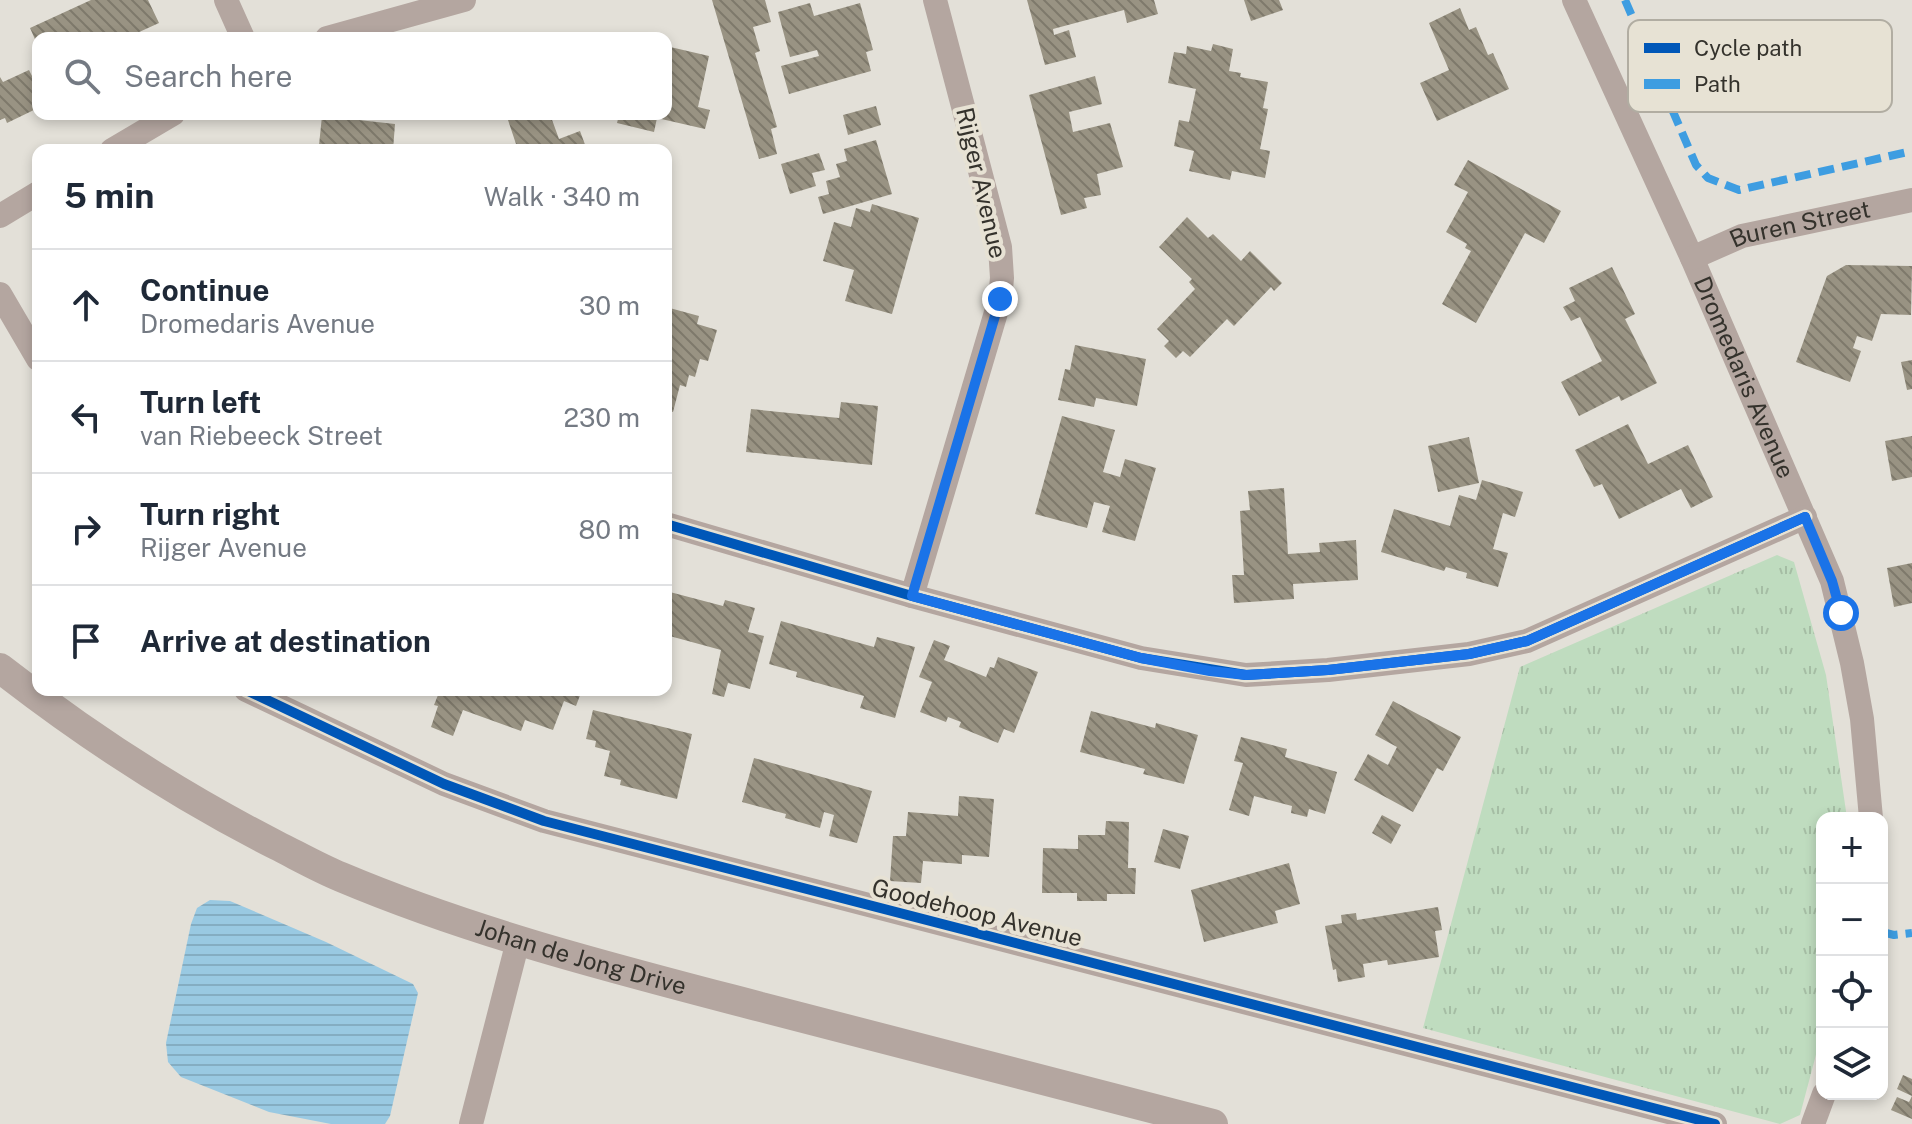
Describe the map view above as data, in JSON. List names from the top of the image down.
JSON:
{
  "streets": {
    "street": [
      "Rijger Avenue",
      "Buren Street",
      "Dromedaris Avenue",
      "Goodehoop Avenue",
      "Johan de Jong Drive"
    ]
  },
  "crossings": [
    ["Buren Street", "Dromedaris Avenue"]
  ],
  "legend": ["Cycle path", "Path"],
  "page": {
    "search": "Search here",
    "heading": ["5 min", "Walk · 340 m"],
    "list": [
      ["Continue", "Dromedaris Avenue", "30 m"],
      ["Turn left", "van Riebeeck Street", "230 m"],
      ["Turn right", "Rijger Avenue", "80 m"],
      "Arrive at destination"
    ],
    "map_buttons": ["+", "−"]
  }
}
